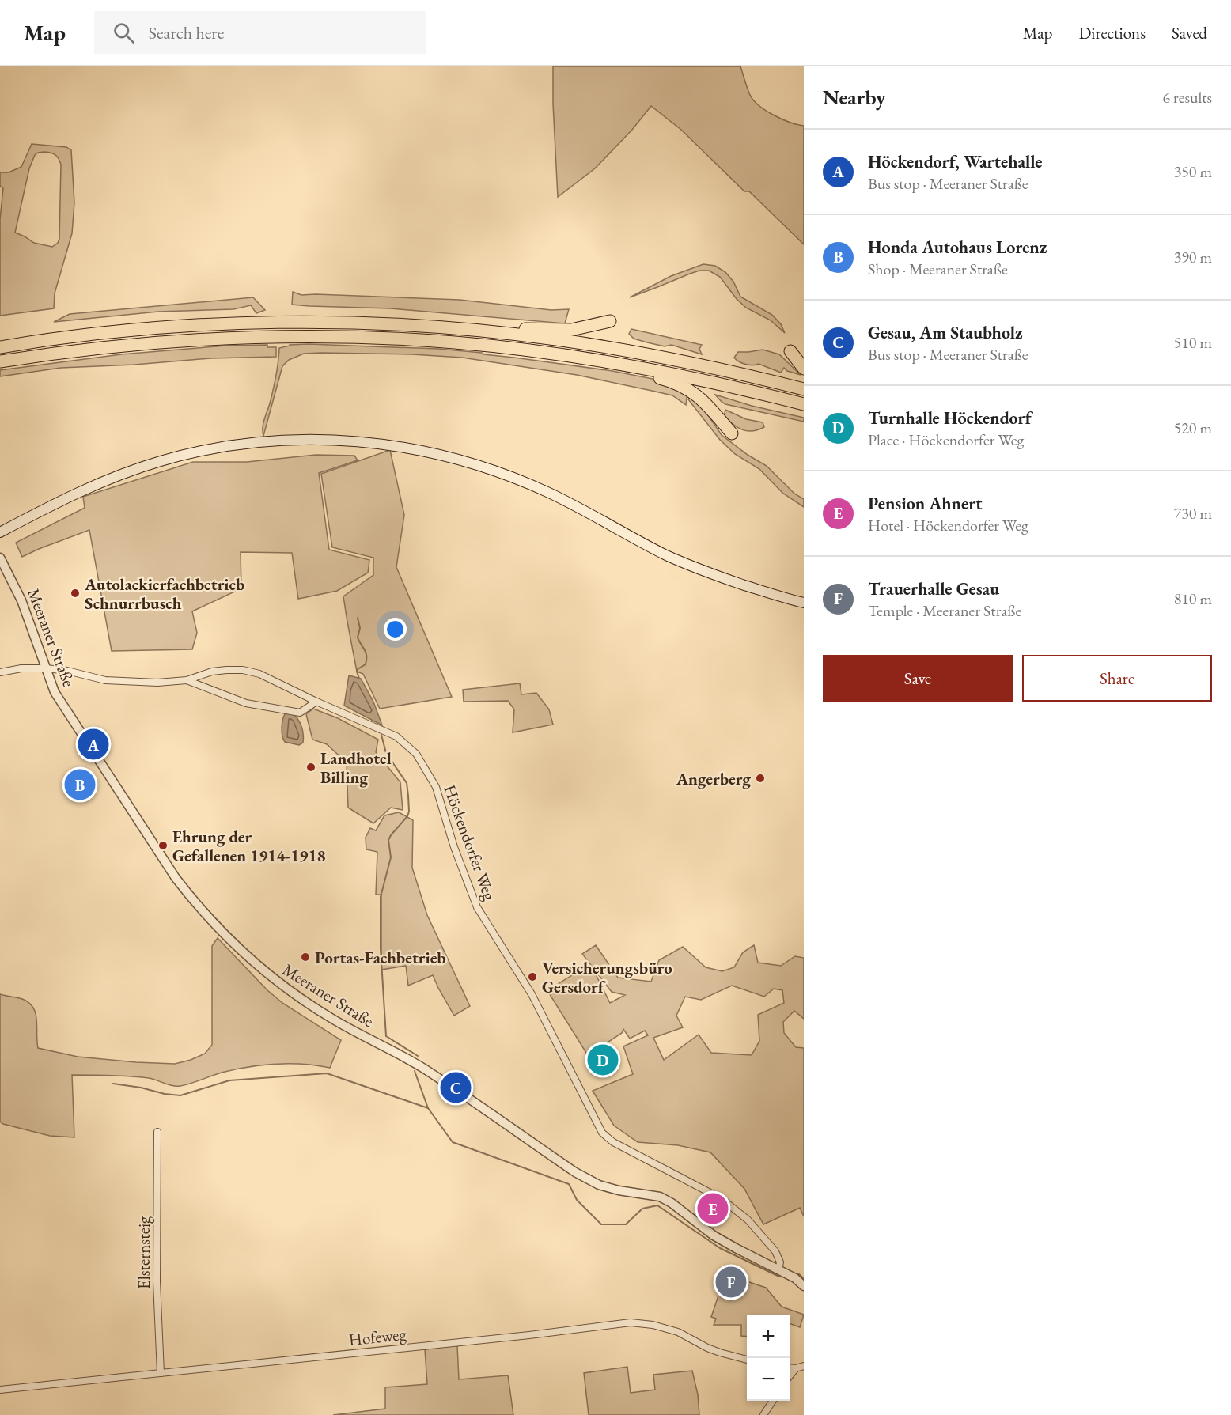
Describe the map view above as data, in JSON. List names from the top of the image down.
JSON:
{
  "streets": {
    "street": [
      "Meeraner Straße",
      "Höckendorfer Weg",
      "Elsternsteig",
      "Hofeweg"
    ]
  },
  "crossings": [
    ["Meeraner Straße", "Höckendorfer Weg"],
    ["Elsternsteig", "Hofeweg"]
  ],
  "places": [
    "Autolackierfachbetrieb Schnurrbusch",
    "Landhotel Billing",
    "Angerberg",
    "Ehrung der Gefallenen 1914-1918",
    "Portas-Fachbetrieb",
    "Versicherungsbüro Gersdorf"
  ],
  "page": {
    "header": "Map",
    "search": "Search here",
    "nav": ["Map", "Directions", "Saved"],
    "heading": ["Nearby", "6 results"],
    "list": [
      {
        "mark": "A",
        "name": "Höckendorf, Wartehalle",
        "note": "Bus stop · Meeraner Straße",
        "value": "350 m"
      },
      {
        "mark": "B",
        "name": "Honda Autohaus Lorenz",
        "note": "Shop · Meeraner Straße",
        "value": "390 m"
      },
      {
        "mark": "C",
        "name": "Gesau, Am Staubholz",
        "note": "Bus stop · Meeraner Straße",
        "value": "510 m"
      },
      {
        "mark": "D",
        "name": "Turnhalle Höckendorf",
        "note": "Place · Höckendorfer Weg",
        "value": "520 m"
      },
      {
        "mark": "E",
        "name": "Pension Ahnert",
        "note": "Hotel · Höckendorfer Weg",
        "value": "730 m"
      },
      {
        "mark": "F",
        "name": "Trauerhalle Gesau",
        "note": "Temple · Meeraner Straße",
        "value": "810 m"
      }
    ],
    "buttons": ["Save", "Share"],
    "pins": [
      "A",
      "B",
      "D",
      "C",
      "E",
      "F"
    ],
    "map_buttons": ["+", "−"]
  }
}
